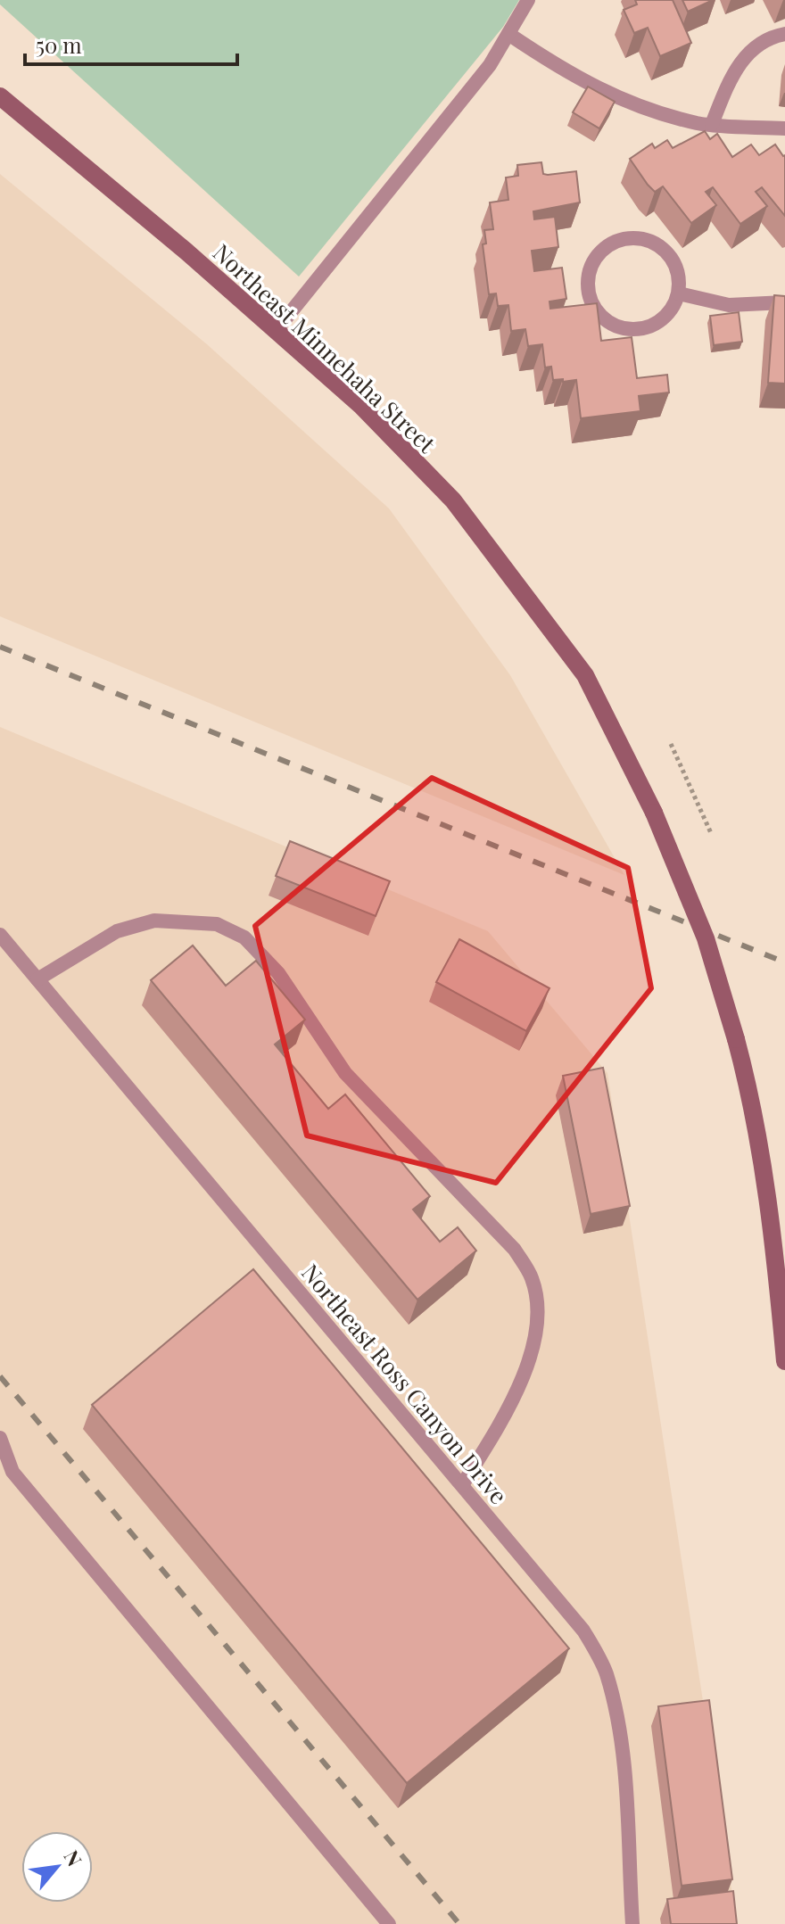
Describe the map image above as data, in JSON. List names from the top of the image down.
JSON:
{
  "streets": {
    "main road": ["Northeast Minnehaha Street"],
    "lane": ["Northeast Ross Canyon Drive"]
  },
  "scale_bar": "50 m",
  "north": "top right"
}
